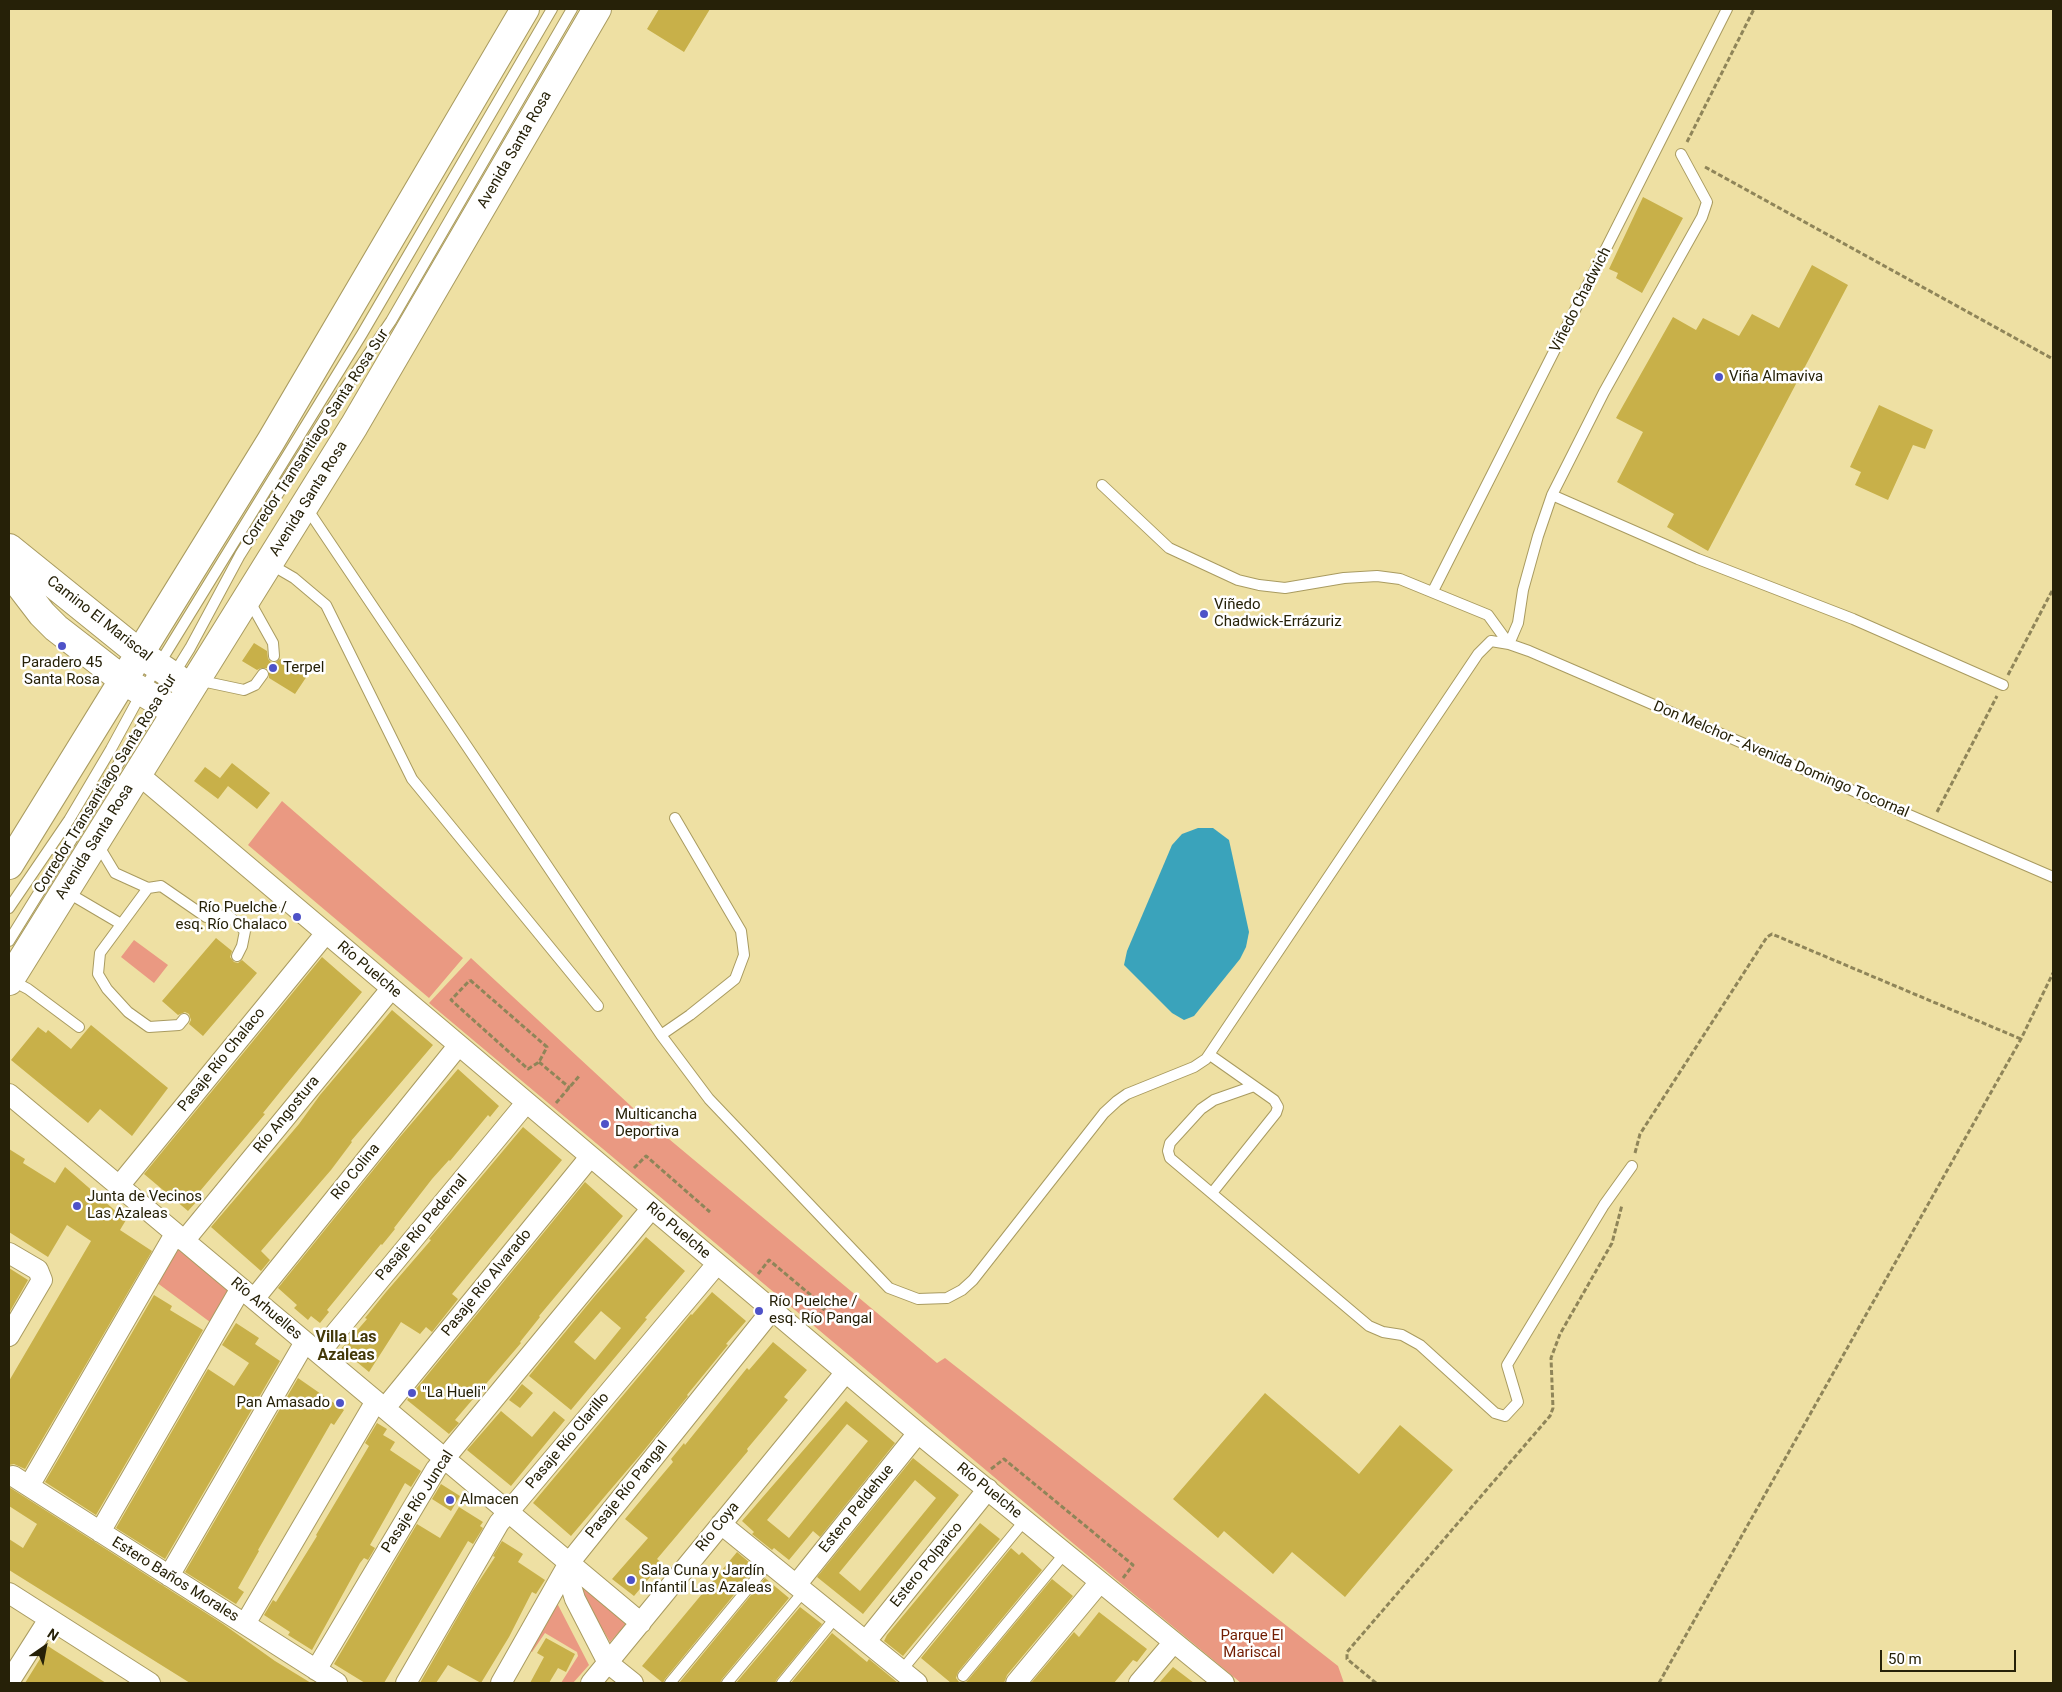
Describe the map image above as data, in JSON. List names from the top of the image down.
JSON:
{
  "streets": {
    "main road": ["Avenida Santa Rosa", "Camino El Mariscal"],
    "street": [
      "Río Puelche",
      "Pasaje Río Chalaco",
      "Río Angostura",
      "Río Colina",
      "Pasaje Río Pedernal",
      "Pasaje Río Alvarado",
      "Río Arhuelles",
      "Pasaje Río Clarillo",
      "Pasaje Río Pangal",
      "Pasaje Río Juncal",
      "Estero Peldehue",
      "Río Coya",
      "Estero Polpaico",
      "Estero Baños Morales"
    ],
    "lane": ["Viñedo Chadwich", "Corredor Transantiago Santa Rosa Sur", "Don Melchor - Avenida Domingo Tocornal"]
  },
  "crossings": [
    ["Avenida Santa Rosa", "Corredor Transantiago Santa Rosa Sur"],
    ["Avenida Santa Rosa", "Camino El Mariscal"],
    ["Avenida Santa Rosa", "Río Puelche"],
    ["Corredor Transantiago Santa Rosa Sur", "Camino El Mariscal"],
    ["Río Puelche", "Pasaje Río Chalaco"],
    ["Río Puelche", "Río Angostura"],
    ["Río Puelche", "Río Colina"],
    ["Río Puelche", "Pasaje Río Pedernal"],
    ["Río Puelche", "Pasaje Río Alvarado"],
    ["Río Puelche", "Pasaje Río Clarillo"],
    ["Río Puelche", "Pasaje Río Pangal"],
    ["Río Puelche", "Pasaje Río Juncal"],
    ["Río Puelche", "Estero Peldehue"],
    ["Río Puelche", "Río Coya"],
    ["Río Puelche", "Estero Polpaico"],
    ["Pasaje Río Chalaco", "Río Arhuelles"],
    ["Río Angostura", "Río Arhuelles"],
    ["Río Angostura", "Estero Baños Morales"],
    ["Río Colina", "Río Arhuelles"],
    ["Río Colina", "Estero Baños Morales"],
    ["Pasaje Río Pedernal", "Río Arhuelles"],
    ["Pasaje Río Pedernal", "Estero Baños Morales"],
    ["Pasaje Río Alvarado", "Río Arhuelles"],
    ["Pasaje Río Alvarado", "Estero Baños Morales"],
    ["Río Arhuelles", "Pasaje Río Clarillo"],
    ["Río Arhuelles", "Pasaje Río Pangal"],
    ["Río Arhuelles", "Pasaje Río Juncal"],
    ["Río Arhuelles", "Río Coya"],
    ["Pasaje Río Juncal", "Estero Baños Morales"]
  ],
  "districts": ["Villa Las Azaleas"],
  "parks": ["Parque El Mariscal"],
  "places": [
    "Viña Almaviva",
    "Viñedo Chadwick-Errázuriz",
    "Paradero 45 Santa Rosa",
    "Terpel",
    "Río Puelche / esq. Río Chalaco",
    "Multicancha Deportiva",
    "Junta de Vecinos Las Azaleas",
    "Río Puelche / esq. Río Pangal",
    "\"La Hueli\"",
    "Pan Amasado",
    "Almacen",
    "Sala Cuna y Jardín Infantil Las Azaleas"
  ],
  "scale_bar": "50 m",
  "north": "top right"
}
